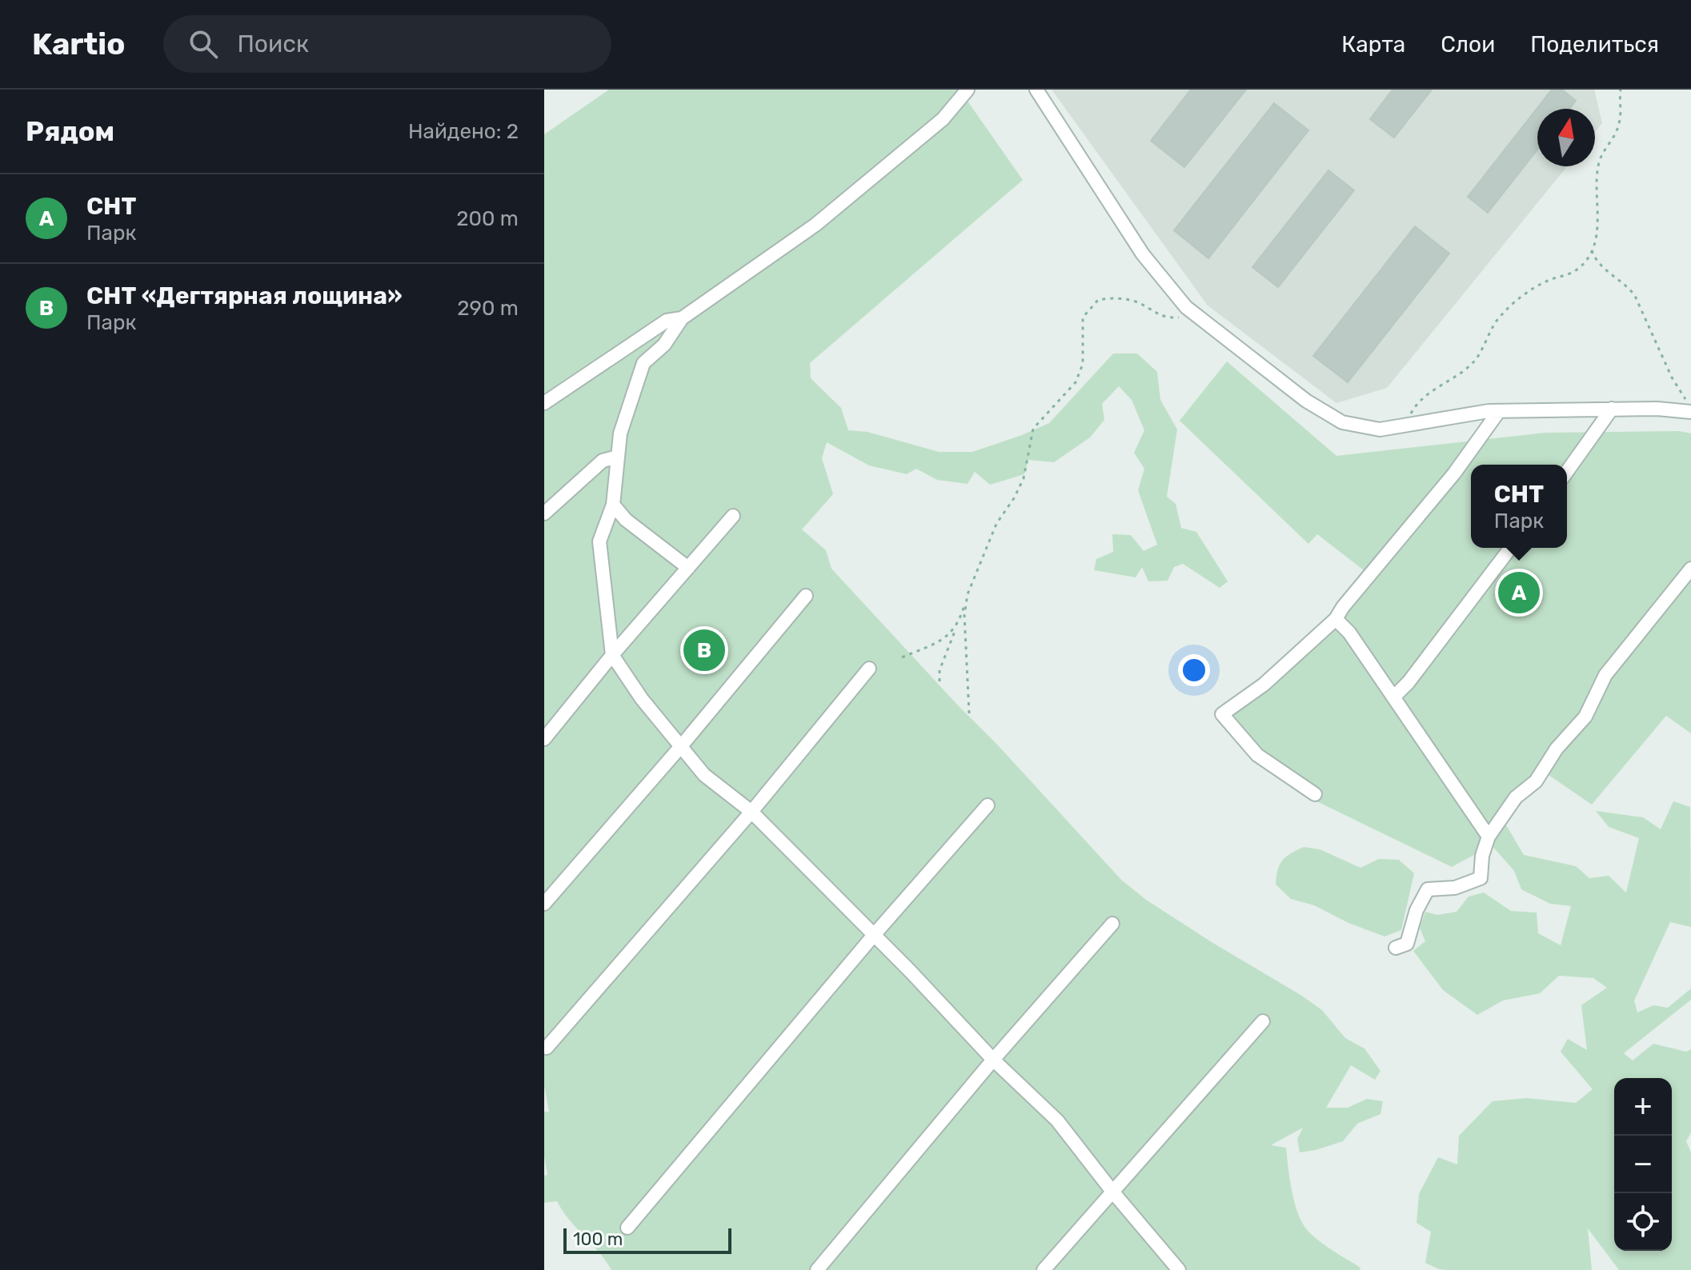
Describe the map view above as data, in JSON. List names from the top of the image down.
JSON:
{
  "scale_bar": "100 m",
  "north": "top",
  "page": {
    "header": "Kartio",
    "search": "Поиск",
    "nav": ["Карта", "Слои", "Поделиться"],
    "heading": ["Рядом", "Найдено: 2"],
    "list": [
      {
        "mark": "A",
        "name": "СНТ",
        "note": "Парк",
        "value": "200 m"
      },
      {
        "mark": "B",
        "name": "СНТ «Дегтярная лощина»",
        "note": "Парк",
        "value": "290 m"
      }
    ],
    "popup": ["СНТ", "Парк"],
    "pins": ["A", "B"],
    "map_buttons": ["+", "−"],
    "scale": "100 m"
  }
}
